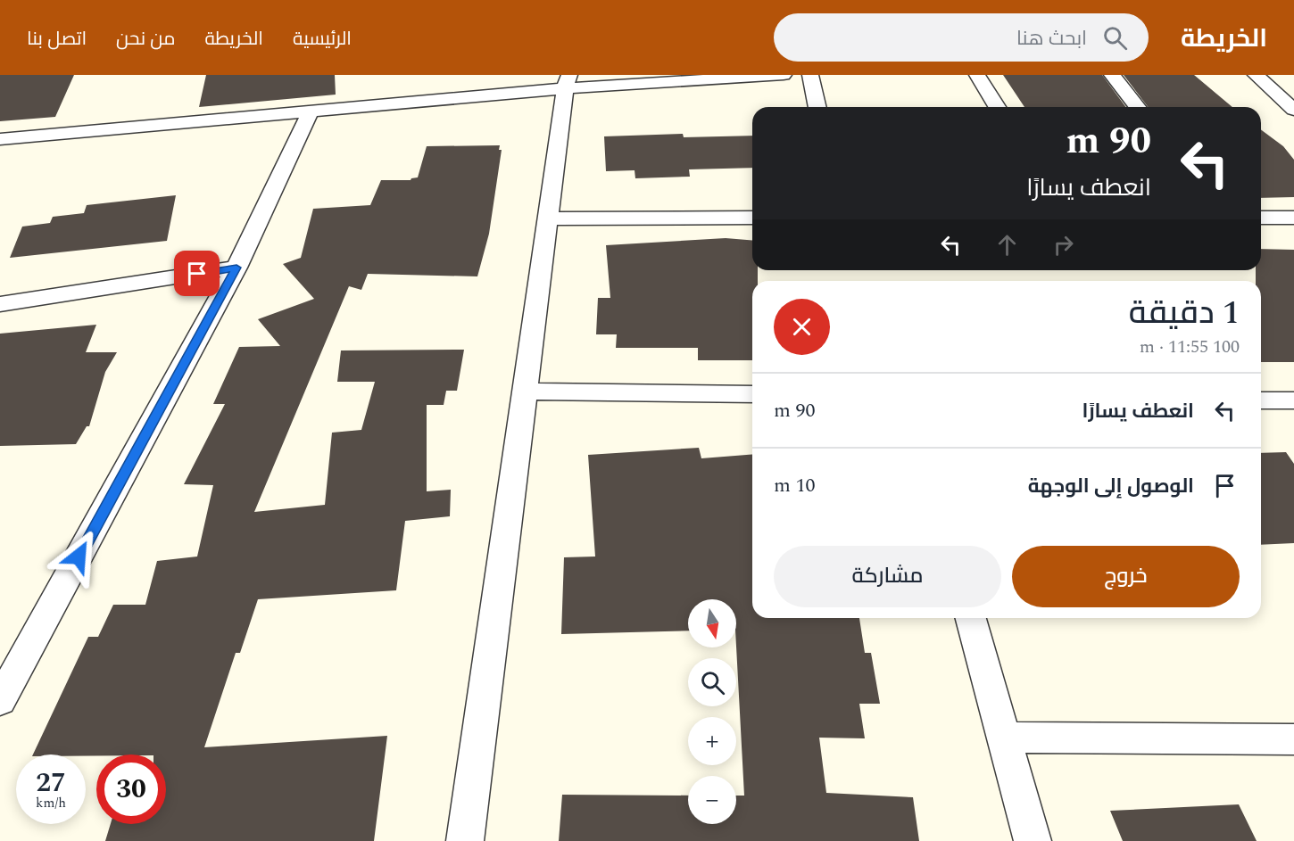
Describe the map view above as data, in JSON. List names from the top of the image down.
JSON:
{
  "north": "bottom",
  "page": {
    "header": "الخريطة",
    "search": "ابحث هنا",
    "nav": [
      "الرئيسية",
      "الخريطة",
      "من نحن",
      "اتصل بنا"
    ],
    "turn": ["90 m", "انعطف يسارًا"],
    "heading": ["1 دقيقة", "100 m · 11:55"],
    "list": [
      {
        "name": "انعطف يسارًا",
        "value": "90 m"
      },
      {
        "name": "الوصول إلى الوجهة",
        "value": "10 m"
      }
    ],
    "buttons": ["خروج", "مشاركة"],
    "map_buttons": ["+", "−"],
    "speed": "27 km/h",
    "limit": "30"
  }
}
